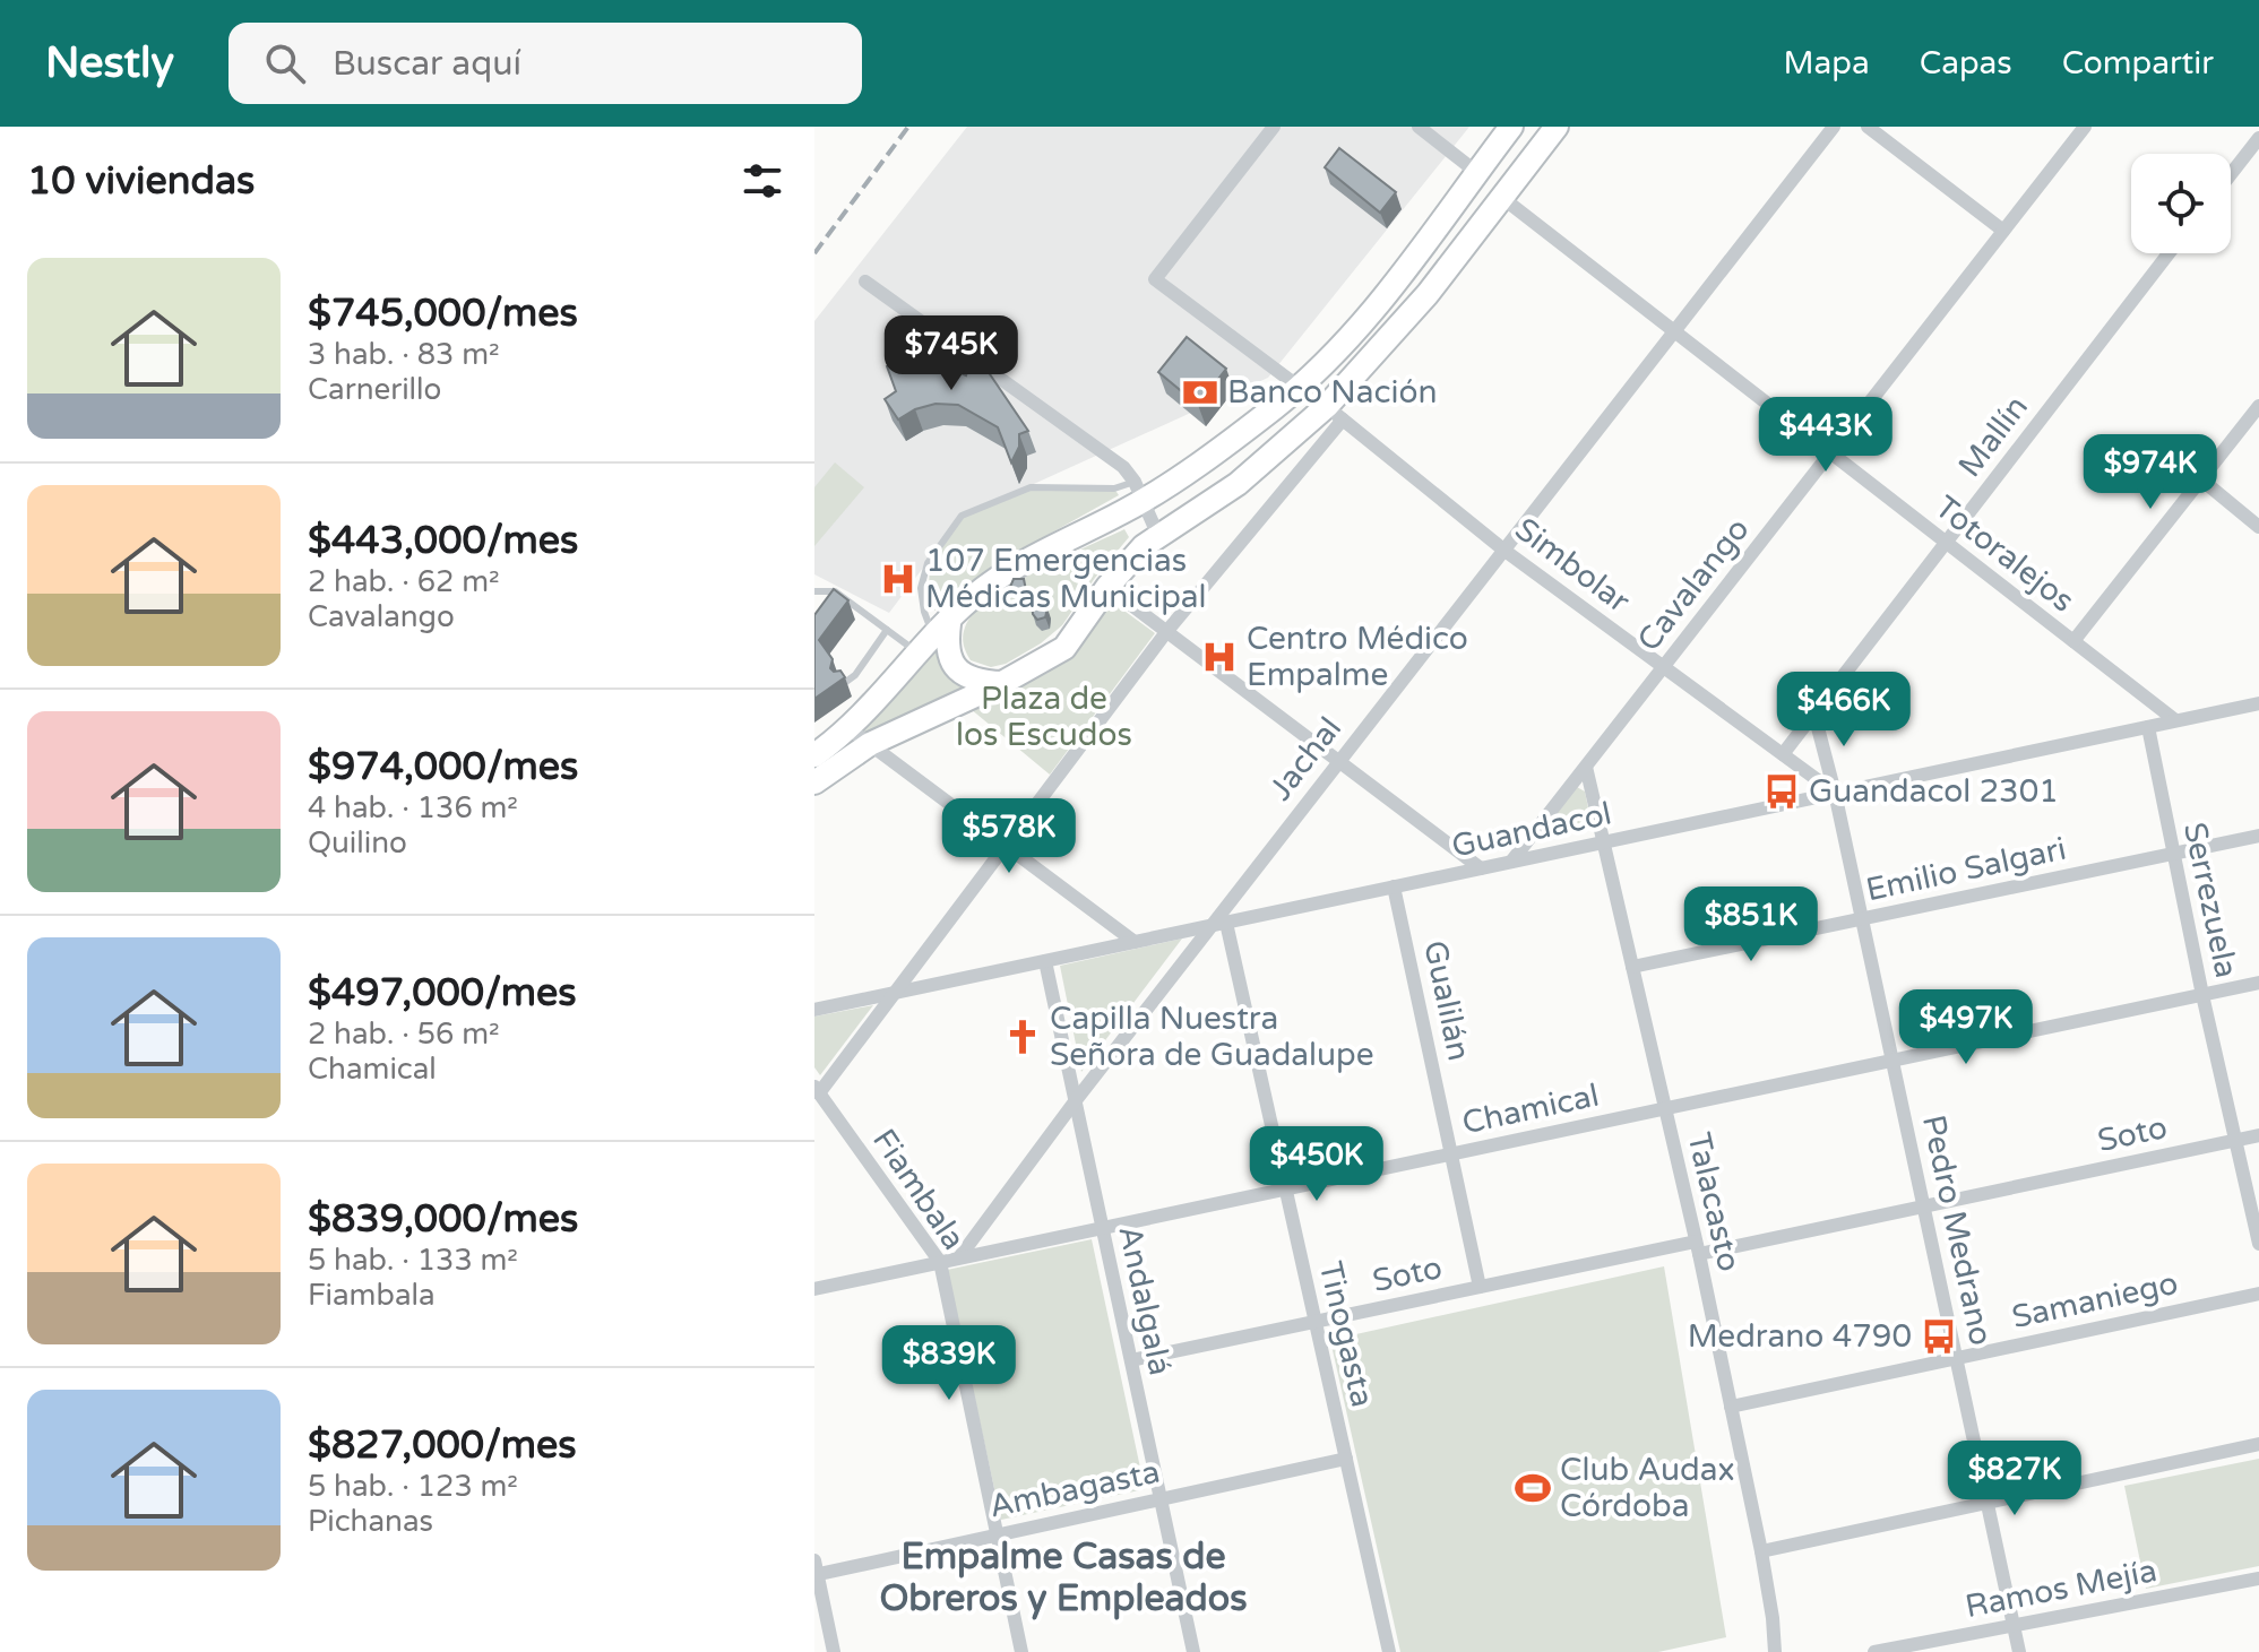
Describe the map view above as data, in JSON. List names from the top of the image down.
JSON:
{
  "streets": {
    "street": [
      "Mallín",
      "Totoralejos",
      "Simbolar",
      "Cavalango",
      "Jachal",
      "Guandacol",
      "Emilio Salgari",
      "Serrezuela",
      "Gualilán",
      "Chamical",
      "Soto",
      "Fiambala",
      "Talacasto",
      "Pedro Medrano",
      "Andalgalá",
      "Samaniego",
      "Tinogasta",
      "Ambagasta",
      "Ramos Mejía"
    ]
  },
  "crossings": [
    ["Mallín", "Totoralejos"],
    ["Mallín", "Simbolar"],
    ["Mallín", "Pedro Medrano"],
    ["Totoralejos", "Cavalango"],
    ["Totoralejos", "Jachal"],
    ["Totoralejos", "Guandacol"],
    ["Simbolar", "Cavalango"],
    ["Simbolar", "Jachal"],
    ["Simbolar", "Guandacol"],
    ["Simbolar", "Pedro Medrano"],
    ["Cavalango", "Guandacol"],
    ["Cavalango", "Talacasto"],
    ["Jachal", "Guandacol"],
    ["Jachal", "Chamical"],
    ["Jachal", "Andalgalá"],
    ["Guandacol", "Serrezuela"],
    ["Guandacol", "Gualilán"],
    ["Guandacol", "Talacasto"],
    ["Guandacol", "Pedro Medrano"],
    ["Guandacol", "Andalgalá"],
    ["Guandacol", "Tinogasta"],
    ["Emilio Salgari", "Serrezuela"],
    ["Emilio Salgari", "Talacasto"],
    ["Emilio Salgari", "Pedro Medrano"],
    ["Serrezuela", "Chamical"],
    ["Serrezuela", "Soto"],
    ["Gualilán", "Chamical"],
    ["Gualilán", "Soto"],
    ["Chamical", "Fiambala"],
    ["Chamical", "Talacasto"],
    ["Chamical", "Pedro Medrano"],
    ["Chamical", "Andalgalá"],
    ["Chamical", "Tinogasta"],
    ["Soto", "Talacasto"],
    ["Soto", "Pedro Medrano"],
    ["Soto", "Andalgalá"],
    ["Soto", "Tinogasta"],
    ["Fiambala", "Ambagasta"],
    ["Talacasto", "Samaniego"],
    ["Pedro Medrano", "Samaniego"],
    ["Pedro Medrano", "Ramos Mejía"],
    ["Andalgalá", "Ambagasta"],
    ["Tinogasta", "Ambagasta"]
  ],
  "districts": ["Empalme Casas de Obreros y Empleados"],
  "parks": ["Plaza de los Escudos"],
  "places": {
    "bank": ["Banco Nación"],
    "hospital": ["107 Emergencias Médicas Municipal", "Centro Médico Empalme"],
    "bus stop": ["Guandacol 2301", "Medrano 4790"],
    "church": ["Capilla Nuestra Señora de Guadalupe"],
    "sports": ["Club Audax Córdoba"]
  },
  "page": {
    "header": "Nestly",
    "search": "Buscar aquí",
    "nav": ["Mapa", "Capas", "Compartir"],
    "heading": "10 viviendas",
    "list": [
      {
        "name": "$745,000/mes",
        "note": "3 hab. · 83 m² · Carnerillo"
      },
      {
        "name": "$443,000/mes",
        "note": "2 hab. · 62 m² · Cavalango"
      },
      {
        "name": "$974,000/mes",
        "note": "4 hab. · 136 m² · Quilino"
      },
      {
        "name": "$497,000/mes",
        "note": "2 hab. · 56 m² · Chamical"
      },
      {
        "name": "$839,000/mes",
        "note": "5 hab. · 133 m² · Fiambala"
      },
      {
        "name": "$827,000/mes",
        "note": "5 hab. · 123 m² · Pichanas"
      }
    ],
    "price": [
      "$745K",
      "$443K",
      "$974K",
      "$466K",
      "$578K",
      "$851K",
      "$497K",
      "$450K",
      "$839K",
      "$827K"
    ]
  }
}
